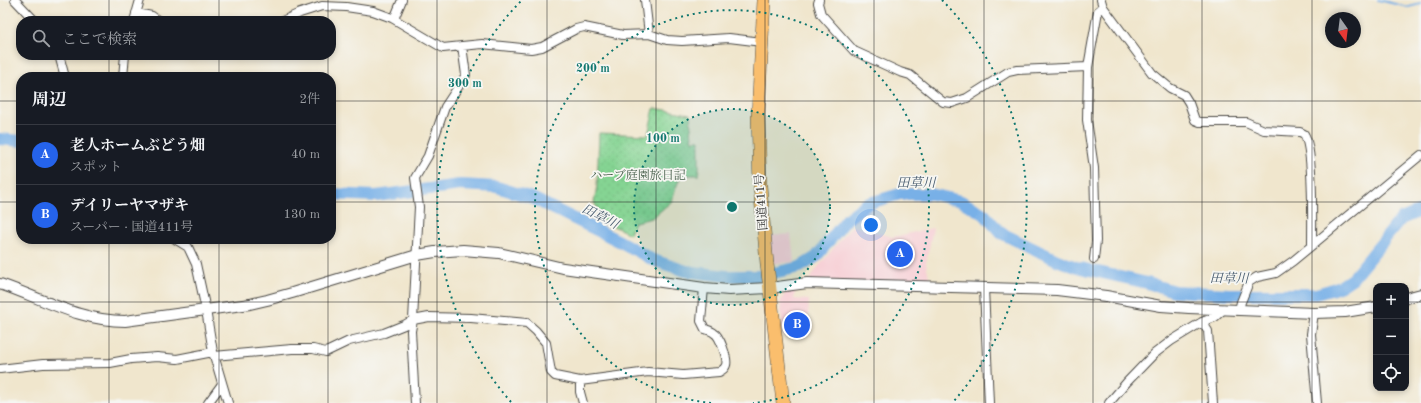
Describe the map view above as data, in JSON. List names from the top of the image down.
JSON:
{
  "streets": {
    "highway": ["国道411号"]
  },
  "water": ["田草川"],
  "parks": ["ハーブ庭園旅日記"],
  "north": "bottom",
  "page": {
    "search": "ここで検索",
    "heading": ["周辺", "2件"],
    "list": [
      {
        "mark": "A",
        "name": "老人ホームぶどう畑",
        "note": "スポット",
        "value": "40 m"
      },
      {
        "mark": "B",
        "name": "デイリーヤマザキ",
        "note": "スーパー · 国道411号",
        "value": "130 m"
      }
    ],
    "pins": ["A", "B"],
    "map_buttons": ["+", "−"]
  },
  "rings": ["200 m", "300 m", "100 m"]
}
